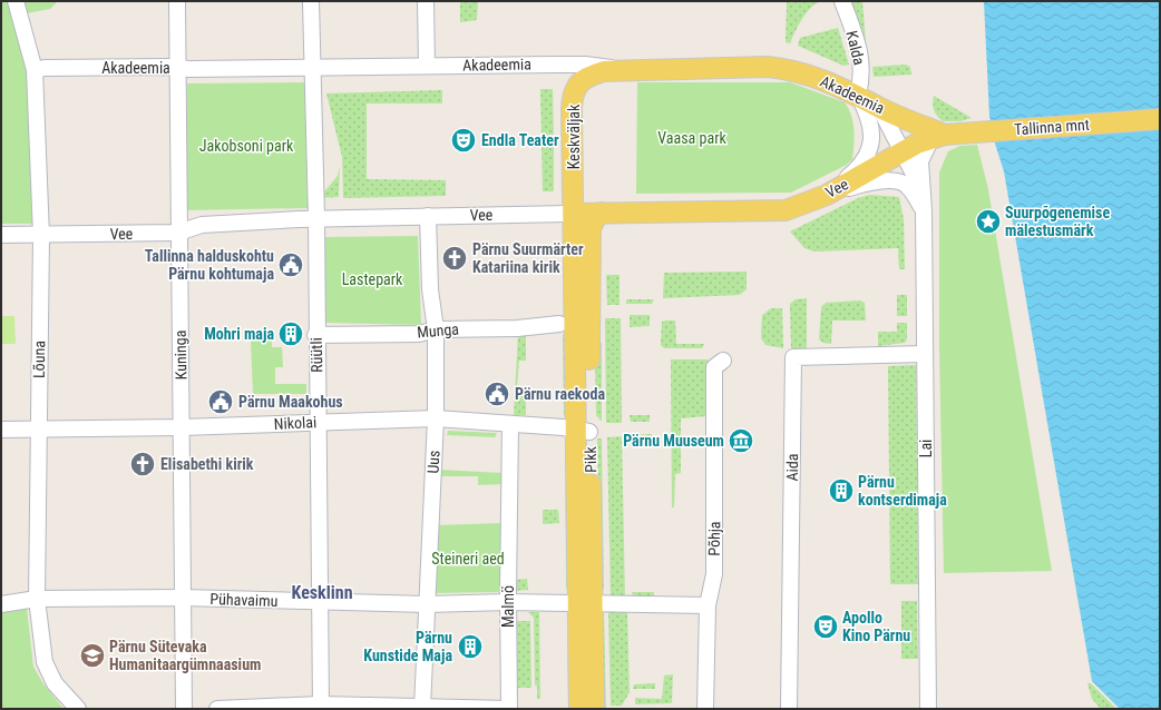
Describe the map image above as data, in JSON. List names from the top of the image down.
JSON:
{
  "streets": {
    "main road": [
      "Akadeemia",
      "Tallinna mnt",
      "Keskväljak",
      "Vee",
      "Pikk"
    ],
    "street": [
      "Kalda",
      "Munga",
      "Kuninga",
      "Rüütli",
      "Lõuna",
      "Nikolai",
      "Lai",
      "Uus",
      "Aida",
      "Põhja",
      "Pühavaimu",
      "Malmö"
    ]
  },
  "crossings": [
    ["Kalda", "Akadeemia"],
    ["Akadeemia", "Tallinna mnt"],
    ["Akadeemia", "Keskväljak"],
    ["Akadeemia", "Vee"],
    ["Akadeemia", "Kuninga"],
    ["Akadeemia", "Rüütli"],
    ["Akadeemia", "Lõuna"],
    ["Akadeemia", "Lai"],
    ["Tallinna mnt", "Vee"],
    ["Tallinna mnt", "Lai"],
    ["Keskväljak", "Vee"],
    ["Keskväljak", "Pikk"],
    ["Vee", "Kuninga"],
    ["Vee", "Rüütli"],
    ["Vee", "Lõuna"],
    ["Vee", "Lai"],
    ["Vee", "Pikk"],
    ["Vee", "Uus"],
    ["Munga", "Rüütli"],
    ["Munga", "Uus"],
    ["Kuninga", "Nikolai"],
    ["Kuninga", "Pühavaimu"],
    ["Rüütli", "Nikolai"],
    ["Rüütli", "Pühavaimu"],
    ["Lõuna", "Nikolai"],
    ["Lõuna", "Pühavaimu"],
    ["Nikolai", "Pikk"],
    ["Nikolai", "Uus"],
    ["Nikolai", "Malmö"],
    ["Lai", "Aida"],
    ["Pikk", "Pühavaimu"],
    ["Uus", "Pühavaimu"],
    ["Põhja", "Pühavaimu"],
    ["Pühavaimu", "Malmö"]
  ],
  "districts": ["Kesklinn"],
  "parks": [
    "Vaasa park",
    "Jakobsoni park",
    "Lastepark",
    "Steineri aed"
  ],
  "places": {
    "theatre": ["Endla Teater", "Apollo Kino Pärnu"],
    "place": ["Suurpõgenemise mälestusmärk"],
    "church": ["Pärnu Suurmärter Katariina kirik", "Elisabethi kirik"],
    "public building": ["Tallinna halduskohtu Pärnu kohtumaja", "Pärnu raekoda", "Pärnu Maakohus"],
    "building": ["Mohri maja", "Pärnu kontserdimaja", "Pärnu Kunstide Maja"],
    "museum": ["Pärnu Muuseum"],
    "school or university": ["Pärnu Sütevaka Humanitaargümnaasium"]
  }
}
